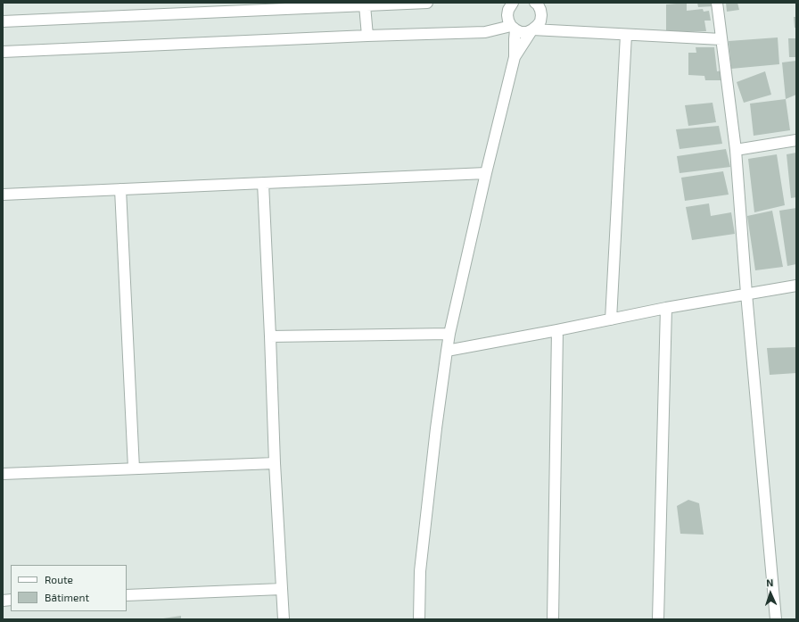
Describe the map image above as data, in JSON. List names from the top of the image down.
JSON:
{
  "legend": ["Route", "Bâtiment"],
  "north": "top"
}
